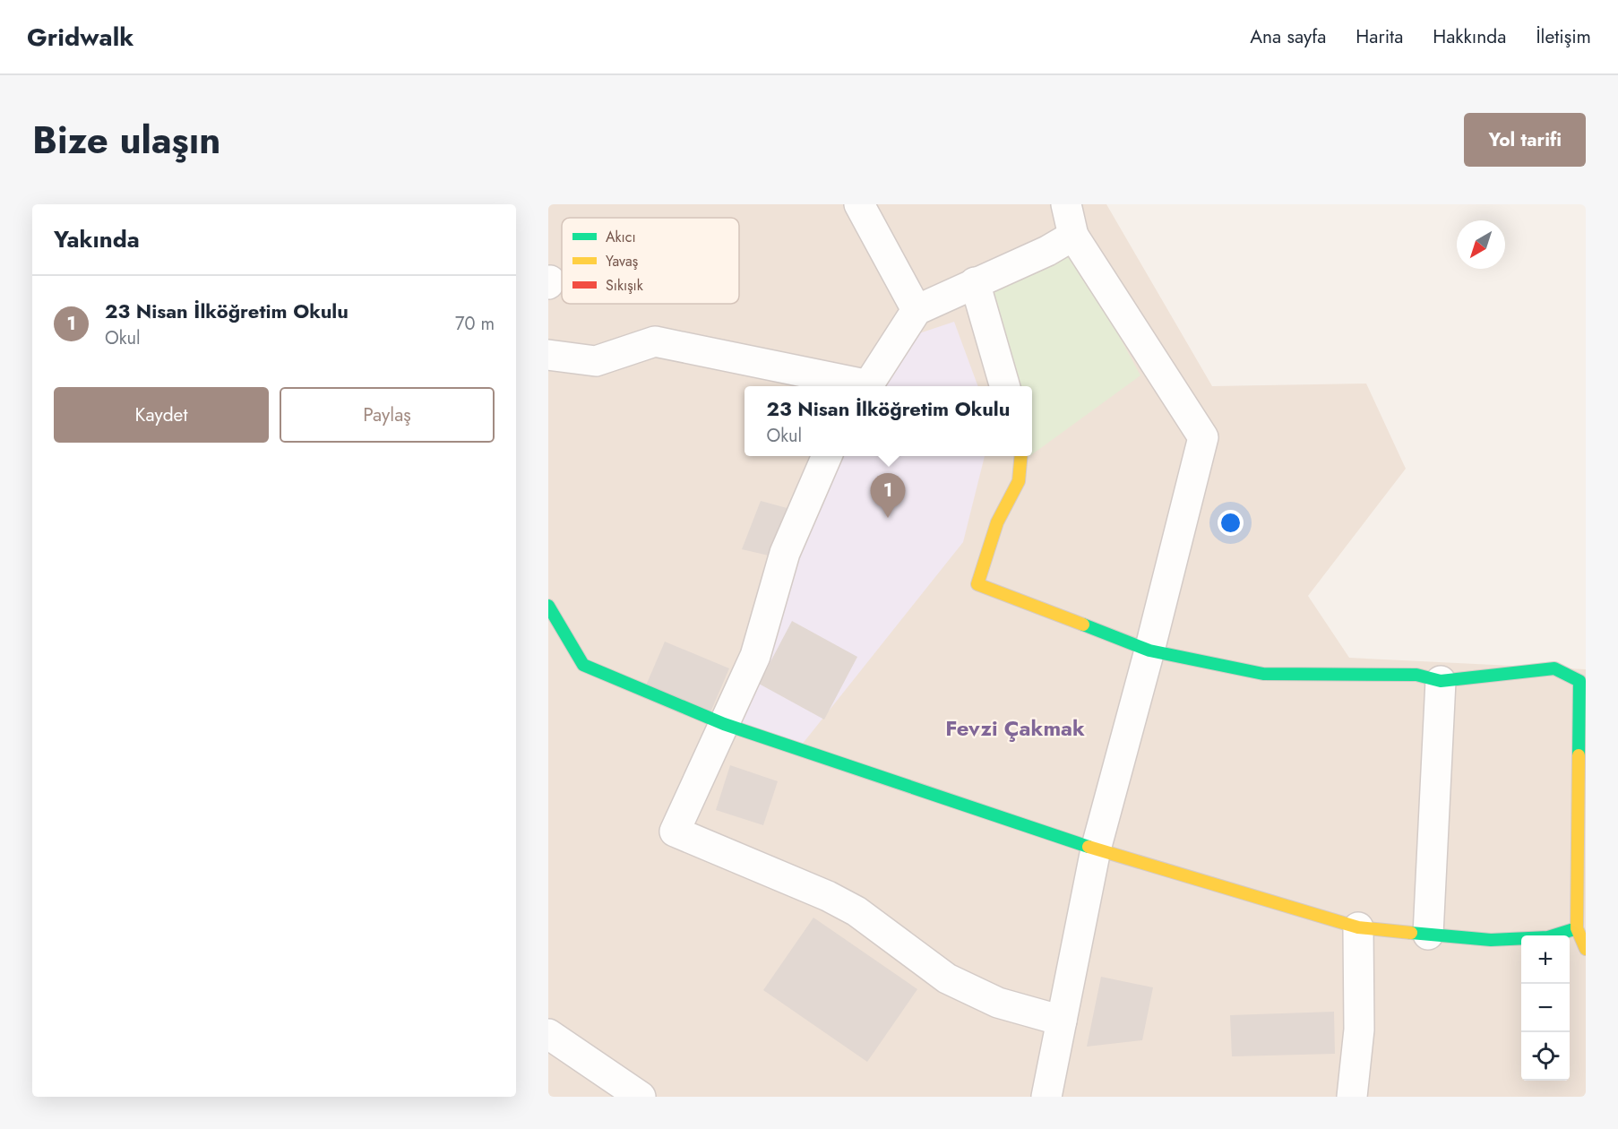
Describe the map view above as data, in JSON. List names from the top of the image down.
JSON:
{
  "districts": ["Fevzi Çakmak"],
  "legend": ["Akıcı", "Yavaş", "Sıkışık"],
  "north": "bottom left",
  "page": {
    "header": "Gridwalk",
    "nav": [
      "Ana sayfa",
      "Harita",
      "Hakkında",
      "İletişim"
    ],
    "title": "Bize ulaşın",
    "buttons": [
      "Yol tarifi",
      ["Kaydet", "Paylaş"]
    ],
    "heading": "Yakında",
    "list": [
      {
        "mark": "1",
        "name": "23 Nisan İlköğretim Okulu",
        "note": "Okul",
        "value": "70 m"
      }
    ],
    "popup": ["23 Nisan İlköğretim Okulu", "Okul"],
    "pins": "1",
    "map_buttons": ["+", "−"]
  }
}
